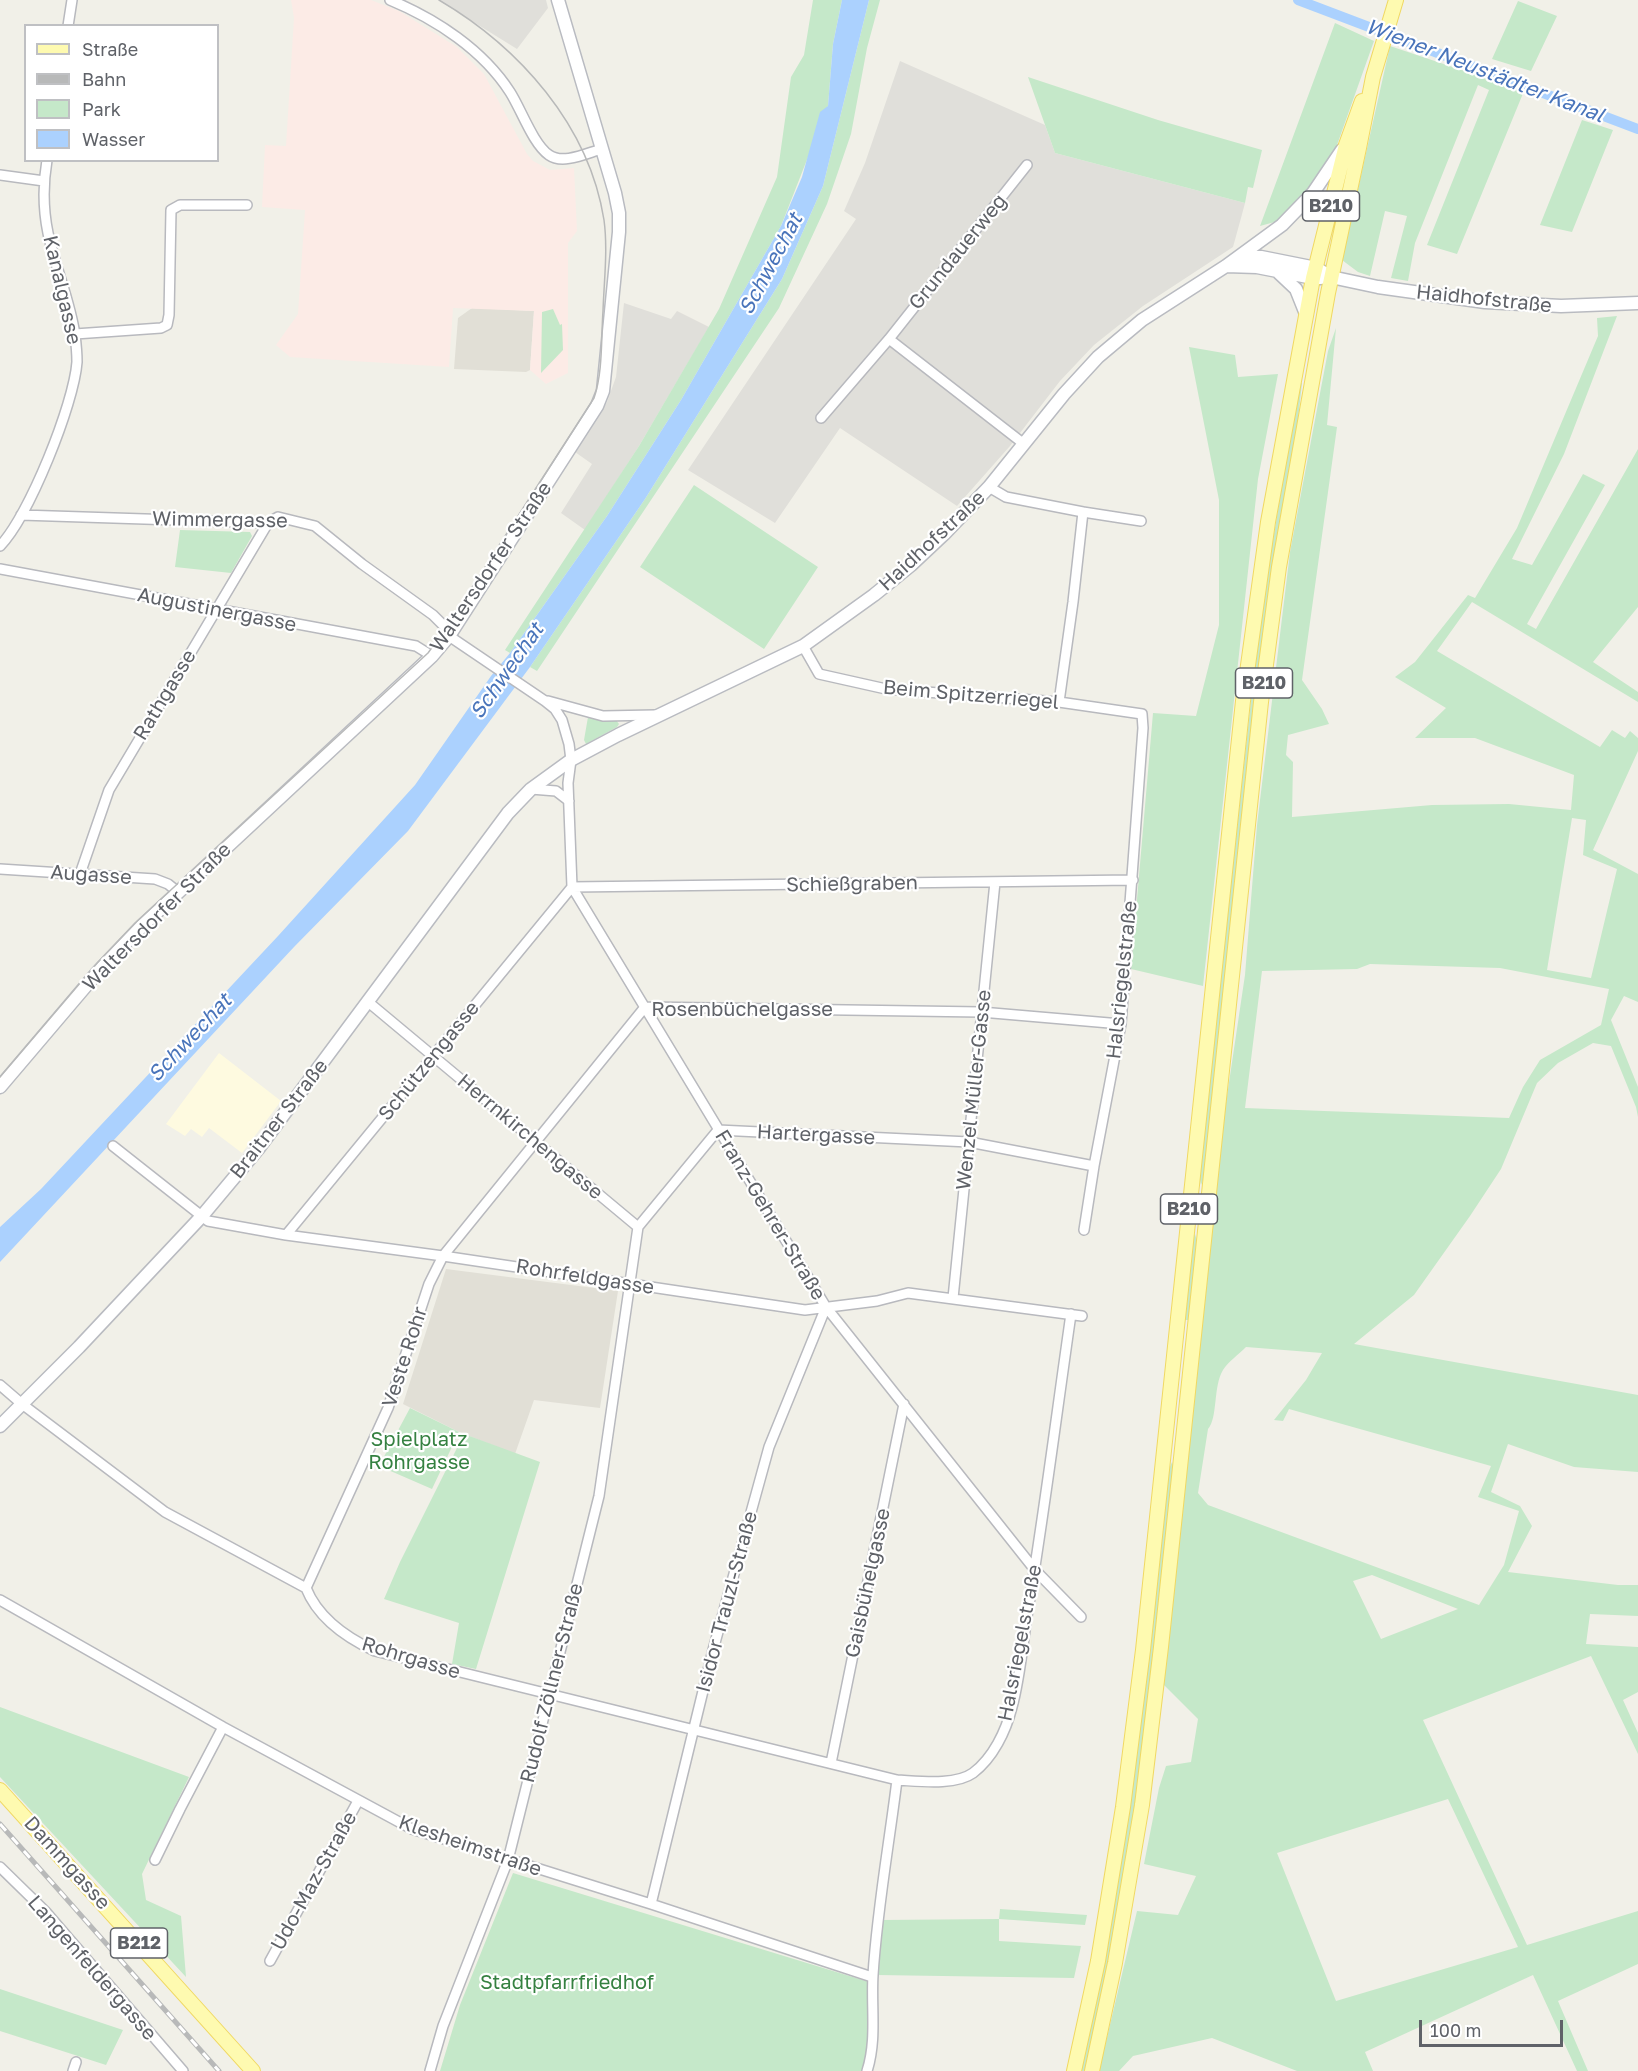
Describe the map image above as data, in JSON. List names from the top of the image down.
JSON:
{
  "streets": {
    "main road": [
      "B210",
      "Haidhofstraße",
      "Waltersdorfer Straße",
      "Braitner Straße",
      "Dammgasse",
      "B212"
    ],
    "street": [
      "Grundauerweg",
      "Kanalgasse",
      "Wimmergasse",
      "Augustinergasse",
      "Rathgasse",
      "Beim Spitzerriegel",
      "Augasse",
      "Schießgraben",
      "Halsriegelstraße",
      "Rosenbüchelgasse",
      "Schützengasse",
      "Wenzel Müller-Gasse",
      "Hartergasse",
      "Herrnkirchengasse",
      "Franz-Gehrer-Straße",
      "Rohrfeldgasse",
      "Veste Rohr",
      "Gaisbühelgasse",
      "Isidor Trauzl-Straße",
      "Rohrgasse",
      "Rudolf Zöllner-Straße",
      "Klesheimstraße",
      "Udo-Maz-Straße",
      "Langenfeldergasse"
    ]
  },
  "crossings": [
    ["B210", "Haidhofstraße"],
    ["Kanalgasse", "Wimmergasse"],
    ["Haidhofstraße", "Wimmergasse"],
    ["Haidhofstraße", "Beim Spitzerriegel"],
    ["Haidhofstraße", "Braitner Straße"],
    ["Haidhofstraße", "Franz-Gehrer-Straße"],
    ["Wimmergasse", "Waltersdorfer Straße"],
    ["Wimmergasse", "Rathgasse"],
    ["Wimmergasse", "Franz-Gehrer-Straße"],
    ["Waltersdorfer Straße", "Augustinergasse"],
    ["Waltersdorfer Straße", "Augasse"],
    ["Augustinergasse", "Rathgasse"],
    ["Rathgasse", "Augasse"],
    ["Beim Spitzerriegel", "Halsriegelstraße"],
    ["Schießgraben", "Halsriegelstraße"],
    ["Schießgraben", "Schützengasse"],
    ["Schießgraben", "Wenzel Müller-Gasse"],
    ["Schießgraben", "Franz-Gehrer-Straße"],
    ["Halsriegelstraße", "Rosenbüchelgasse"],
    ["Halsriegelstraße", "Hartergasse"],
    ["Halsriegelstraße", "Franz-Gehrer-Straße"],
    ["Halsriegelstraße", "Rohrfeldgasse"],
    ["Halsriegelstraße", "Rohrgasse"],
    ["Rosenbüchelgasse", "Wenzel Müller-Gasse"],
    ["Rosenbüchelgasse", "Herrnkirchengasse"],
    ["Rosenbüchelgasse", "Franz-Gehrer-Straße"],
    ["Rosenbüchelgasse", "Rohrfeldgasse"],
    ["Rosenbüchelgasse", "Veste Rohr"],
    ["Schützengasse", "Herrnkirchengasse"],
    ["Schützengasse", "Franz-Gehrer-Straße"],
    ["Schützengasse", "Rohrfeldgasse"],
    ["Wenzel Müller-Gasse", "Hartergasse"],
    ["Wenzel Müller-Gasse", "Rohrfeldgasse"],
    ["Braitner Straße", "Herrnkirchengasse"],
    ["Braitner Straße", "Franz-Gehrer-Straße"],
    ["Braitner Straße", "Rohrfeldgasse"],
    ["Braitner Straße", "Rohrgasse"],
    ["Hartergasse", "Franz-Gehrer-Straße"],
    ["Franz-Gehrer-Straße", "Rohrfeldgasse"],
    ["Franz-Gehrer-Straße", "Gaisbühelgasse"],
    ["Franz-Gehrer-Straße", "Isidor Trauzl-Straße"],
    ["Rohrfeldgasse", "Veste Rohr"],
    ["Rohrfeldgasse", "Isidor Trauzl-Straße"],
    ["Rohrfeldgasse", "Rudolf Zöllner-Straße"],
    ["Veste Rohr", "Rohrgasse"],
    ["Gaisbühelgasse", "Rohrgasse"],
    ["Isidor Trauzl-Straße", "Rohrgasse"],
    ["Isidor Trauzl-Straße", "Klesheimstraße"],
    ["Rohrgasse", "Rudolf Zöllner-Straße"],
    ["Rudolf Zöllner-Straße", "Klesheimstraße"],
    ["Klesheimstraße", "Udo-Maz-Straße"]
  ],
  "water": ["Wiener Neustädter Kanal", "Schwechat"],
  "parks": ["Spielplatz Rohrgasse", "Stadtpfarrfriedhof"],
  "legend": [
    "Straße",
    "Bahn",
    "Park",
    "Wasser"
  ],
  "scale_bar": "100 m"
}
